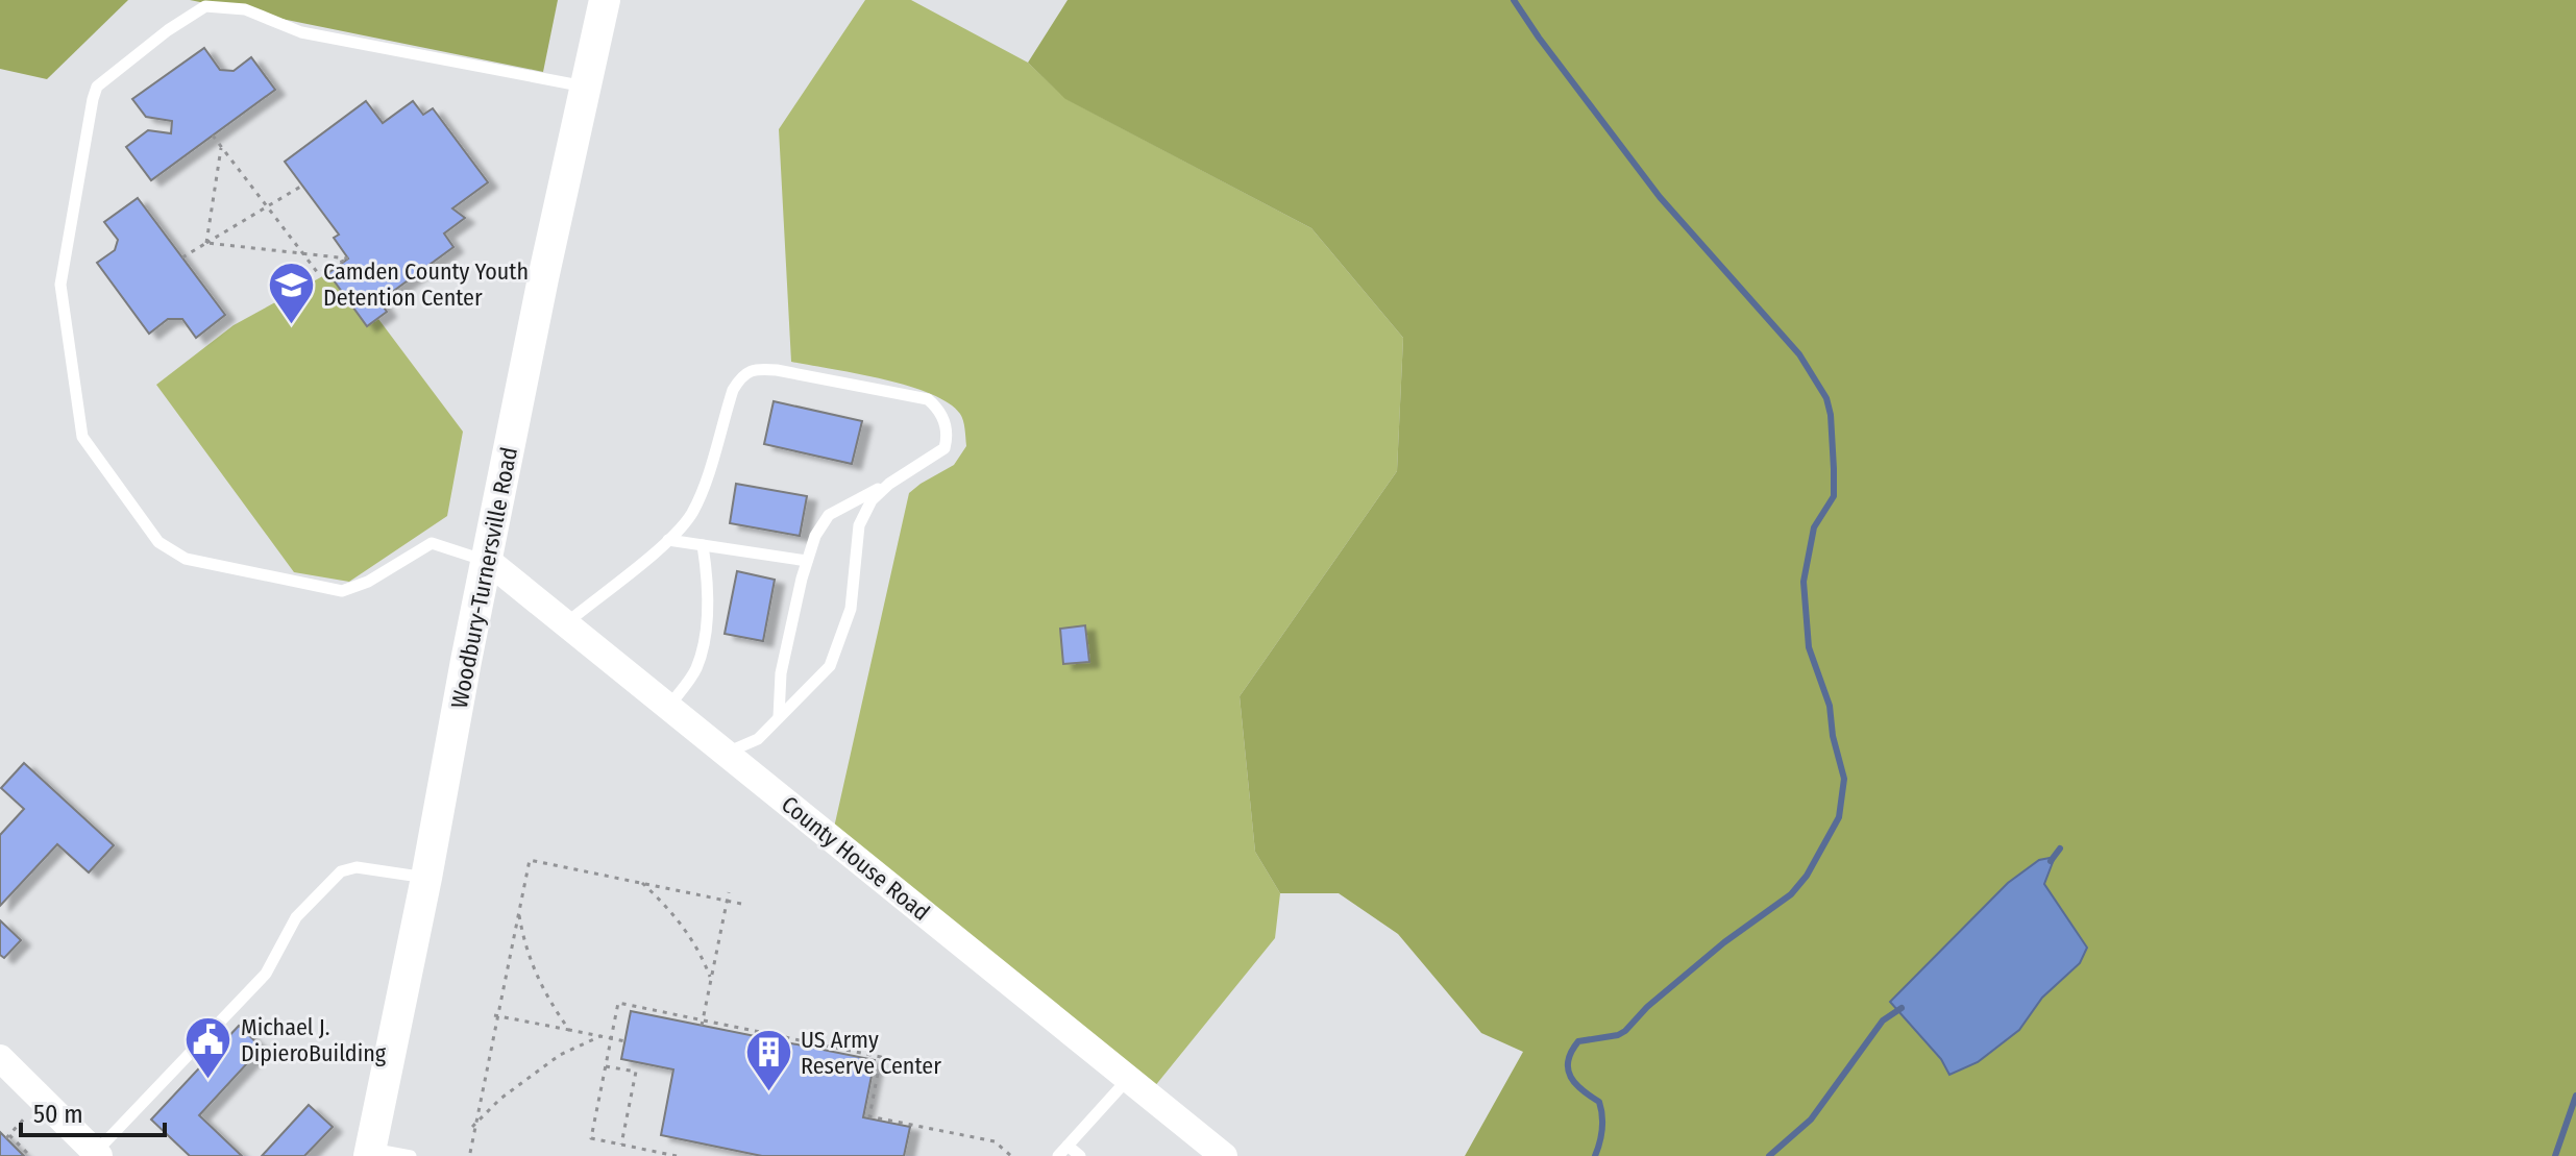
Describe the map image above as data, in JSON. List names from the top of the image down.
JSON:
{
  "streets": {
    "main road": ["Woodbury-Turnersville Road"],
    "street": ["County House Road"]
  },
  "crossings": [
    ["Woodbury-Turnersville Road", "County House Road"]
  ],
  "places": {
    "school or university": ["Camden County Youth Detention Center"],
    "public building": ["Michael J. DipieroBuilding"],
    "building": ["US Army Reserve Center"]
  },
  "scale_bar": "50 m"
}
